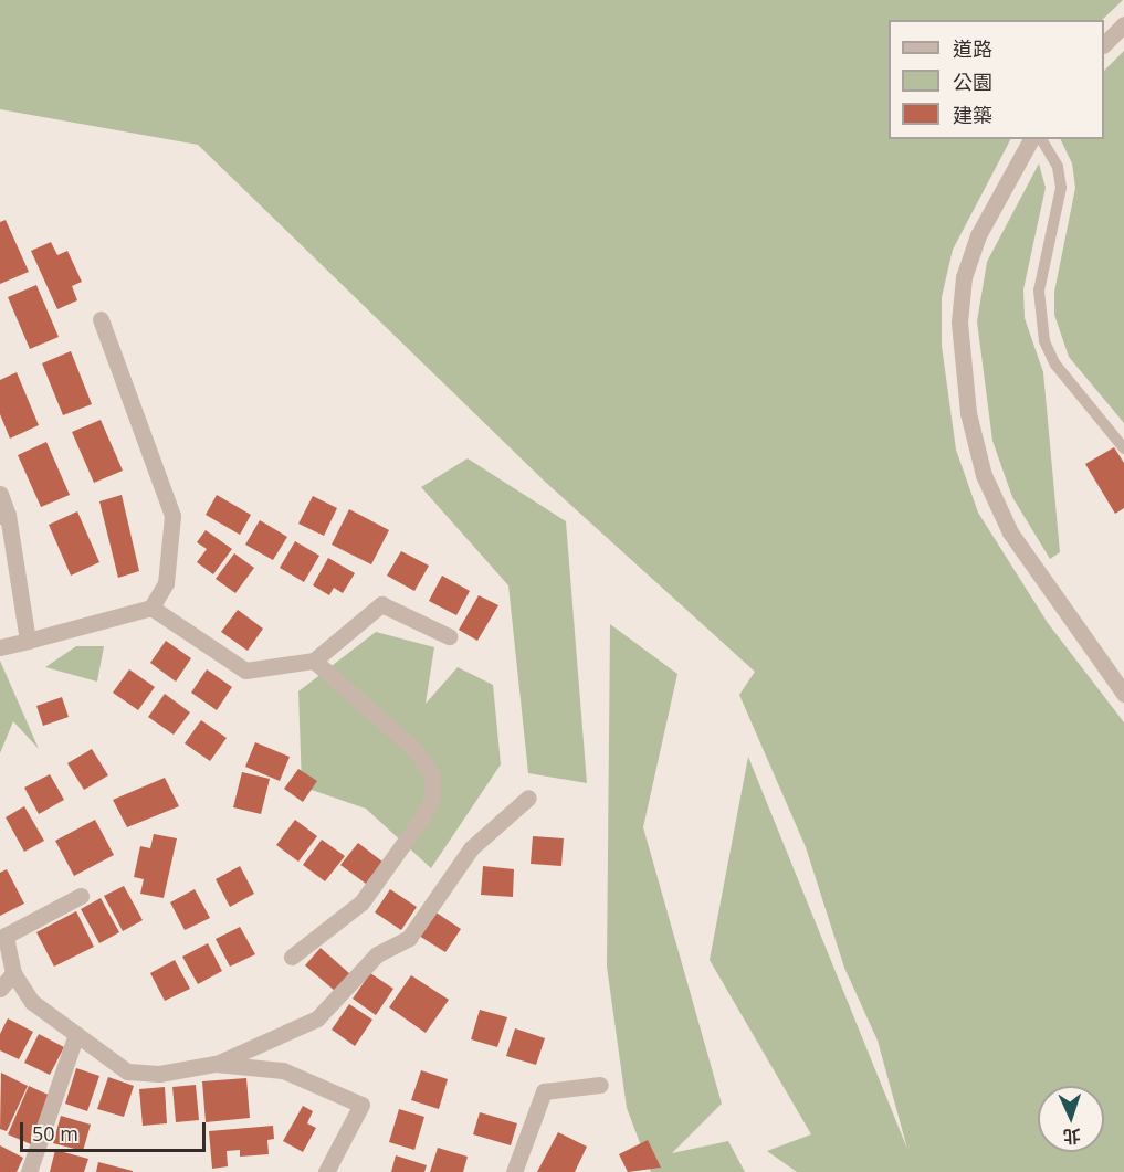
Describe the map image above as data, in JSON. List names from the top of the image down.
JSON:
{
  "legend": ["道路", "公園", "建築"],
  "scale_bar": "50 m",
  "north": "bottom"
}
